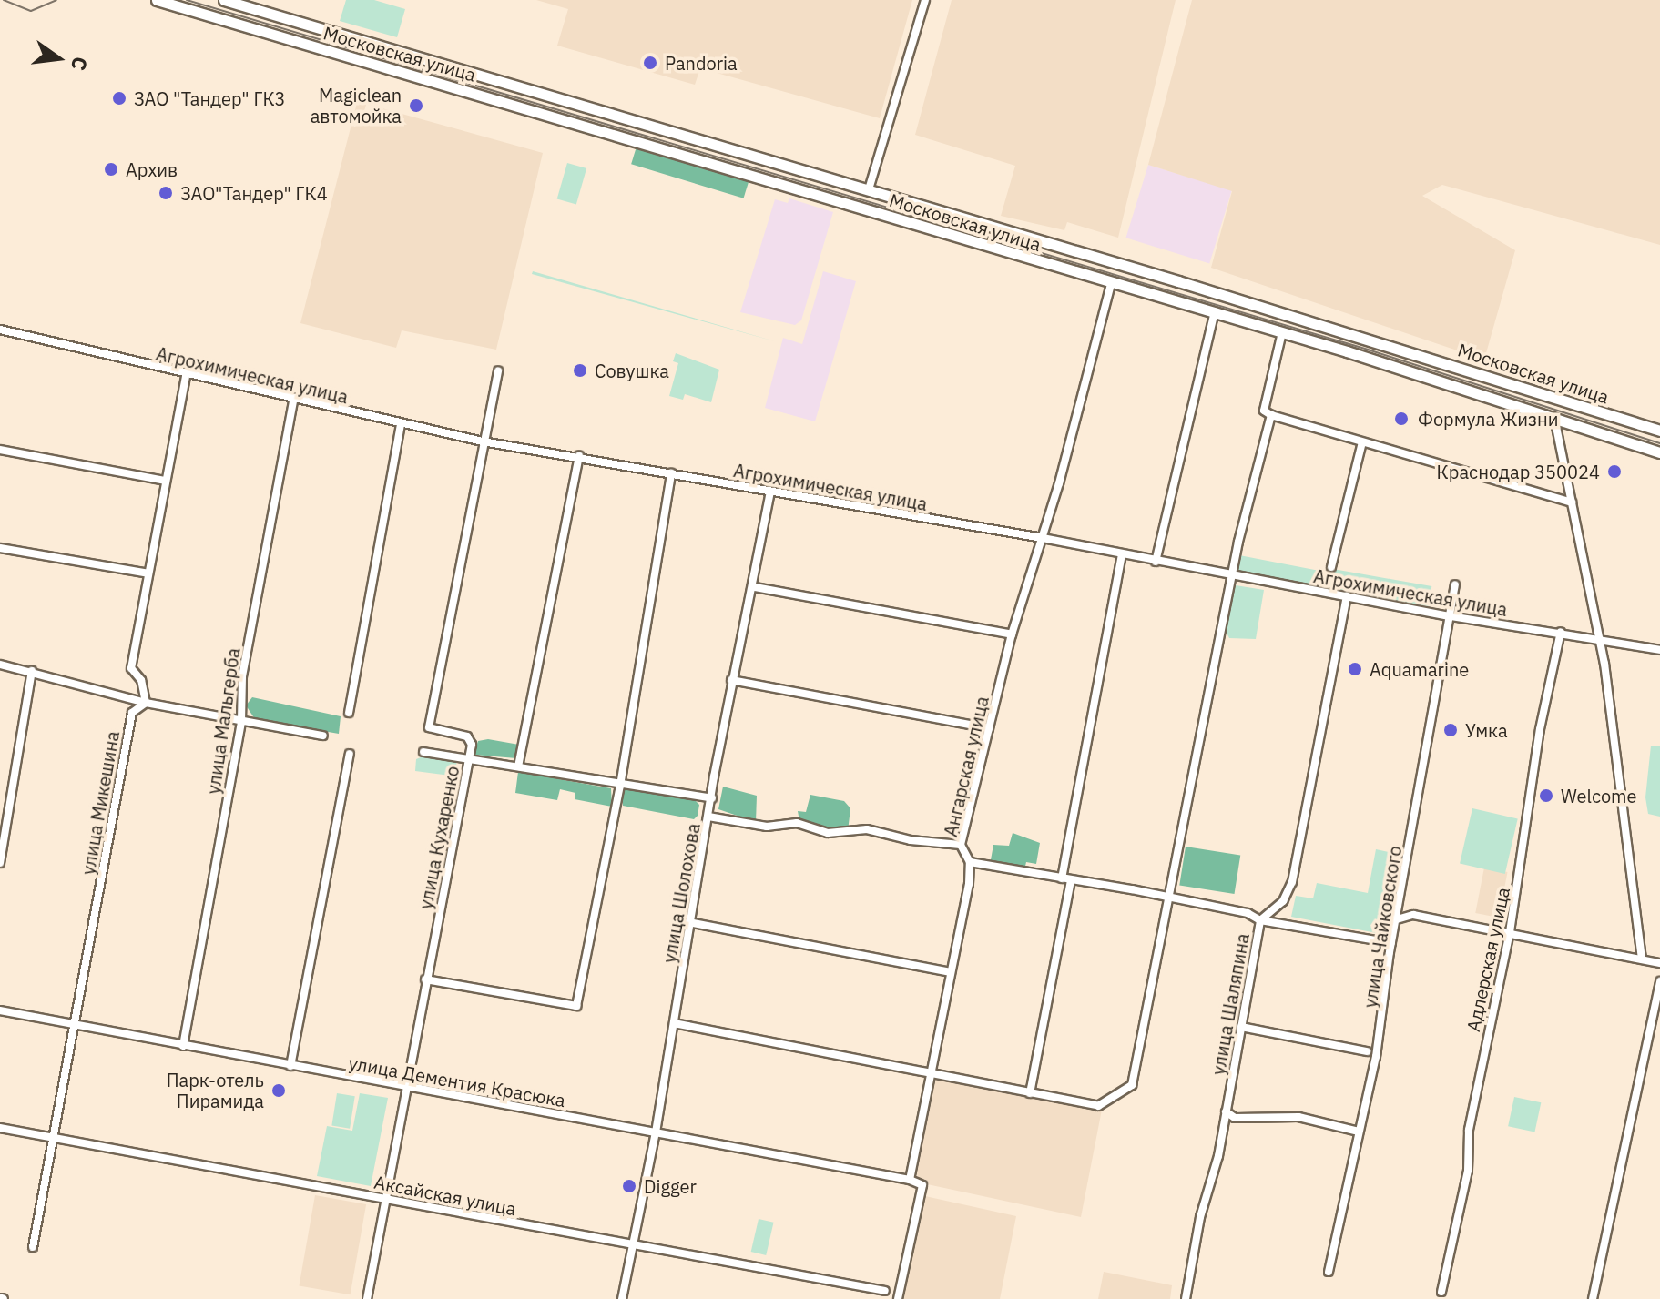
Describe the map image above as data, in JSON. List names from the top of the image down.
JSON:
{
  "streets": {
    "street": [
      "Московская улица",
      "Агрохимическая улица",
      "улица Мальгерба",
      "Ангарская улица",
      "улица Микешина",
      "улица Кухаренко",
      "улица Шолохова",
      "улица Чайковского",
      "Адлерская улица",
      "улица Шаляпина",
      "улица Дементия Красюка",
      "Аксайская улица"
    ]
  },
  "crossings": [
    ["Московская улица", "Ангарская улица"],
    ["Агрохимическая улица", "улица Мальгерба"],
    ["Агрохимическая улица", "Ангарская улица"],
    ["Агрохимическая улица", "улица Кухаренко"],
    ["Агрохимическая улица", "улица Шолохова"],
    ["Агрохимическая улица", "улица Чайковского"],
    ["Агрохимическая улица", "Адлерская улица"],
    ["Агрохимическая улица", "улица Шаляпина"],
    ["улица Мальгерба", "улица Дементия Красюка"],
    ["Ангарская улица", "улица Дементия Красюка"],
    ["улица Микешина", "улица Дементия Красюка"],
    ["улица Микешина", "Аксайская улица"],
    ["улица Кухаренко", "улица Дементия Красюка"],
    ["улица Кухаренко", "Аксайская улица"],
    ["улица Шолохова", "улица Дементия Красюка"],
    ["улица Шолохова", "Аксайская улица"]
  ],
  "places": [
    "Pandoria",
    "ЗАО \"Тандер\" ГК3",
    "Magiclean автомойка",
    "Архив",
    "ЗАО\"Тандер\" ГК4",
    "Совушка",
    "Формула Жизни",
    "Краснодар 350024",
    "Aquamarine",
    "Умка",
    "Welcome",
    "Парк-отель Пирамида",
    "Digger"
  ],
  "north": "right"
}
